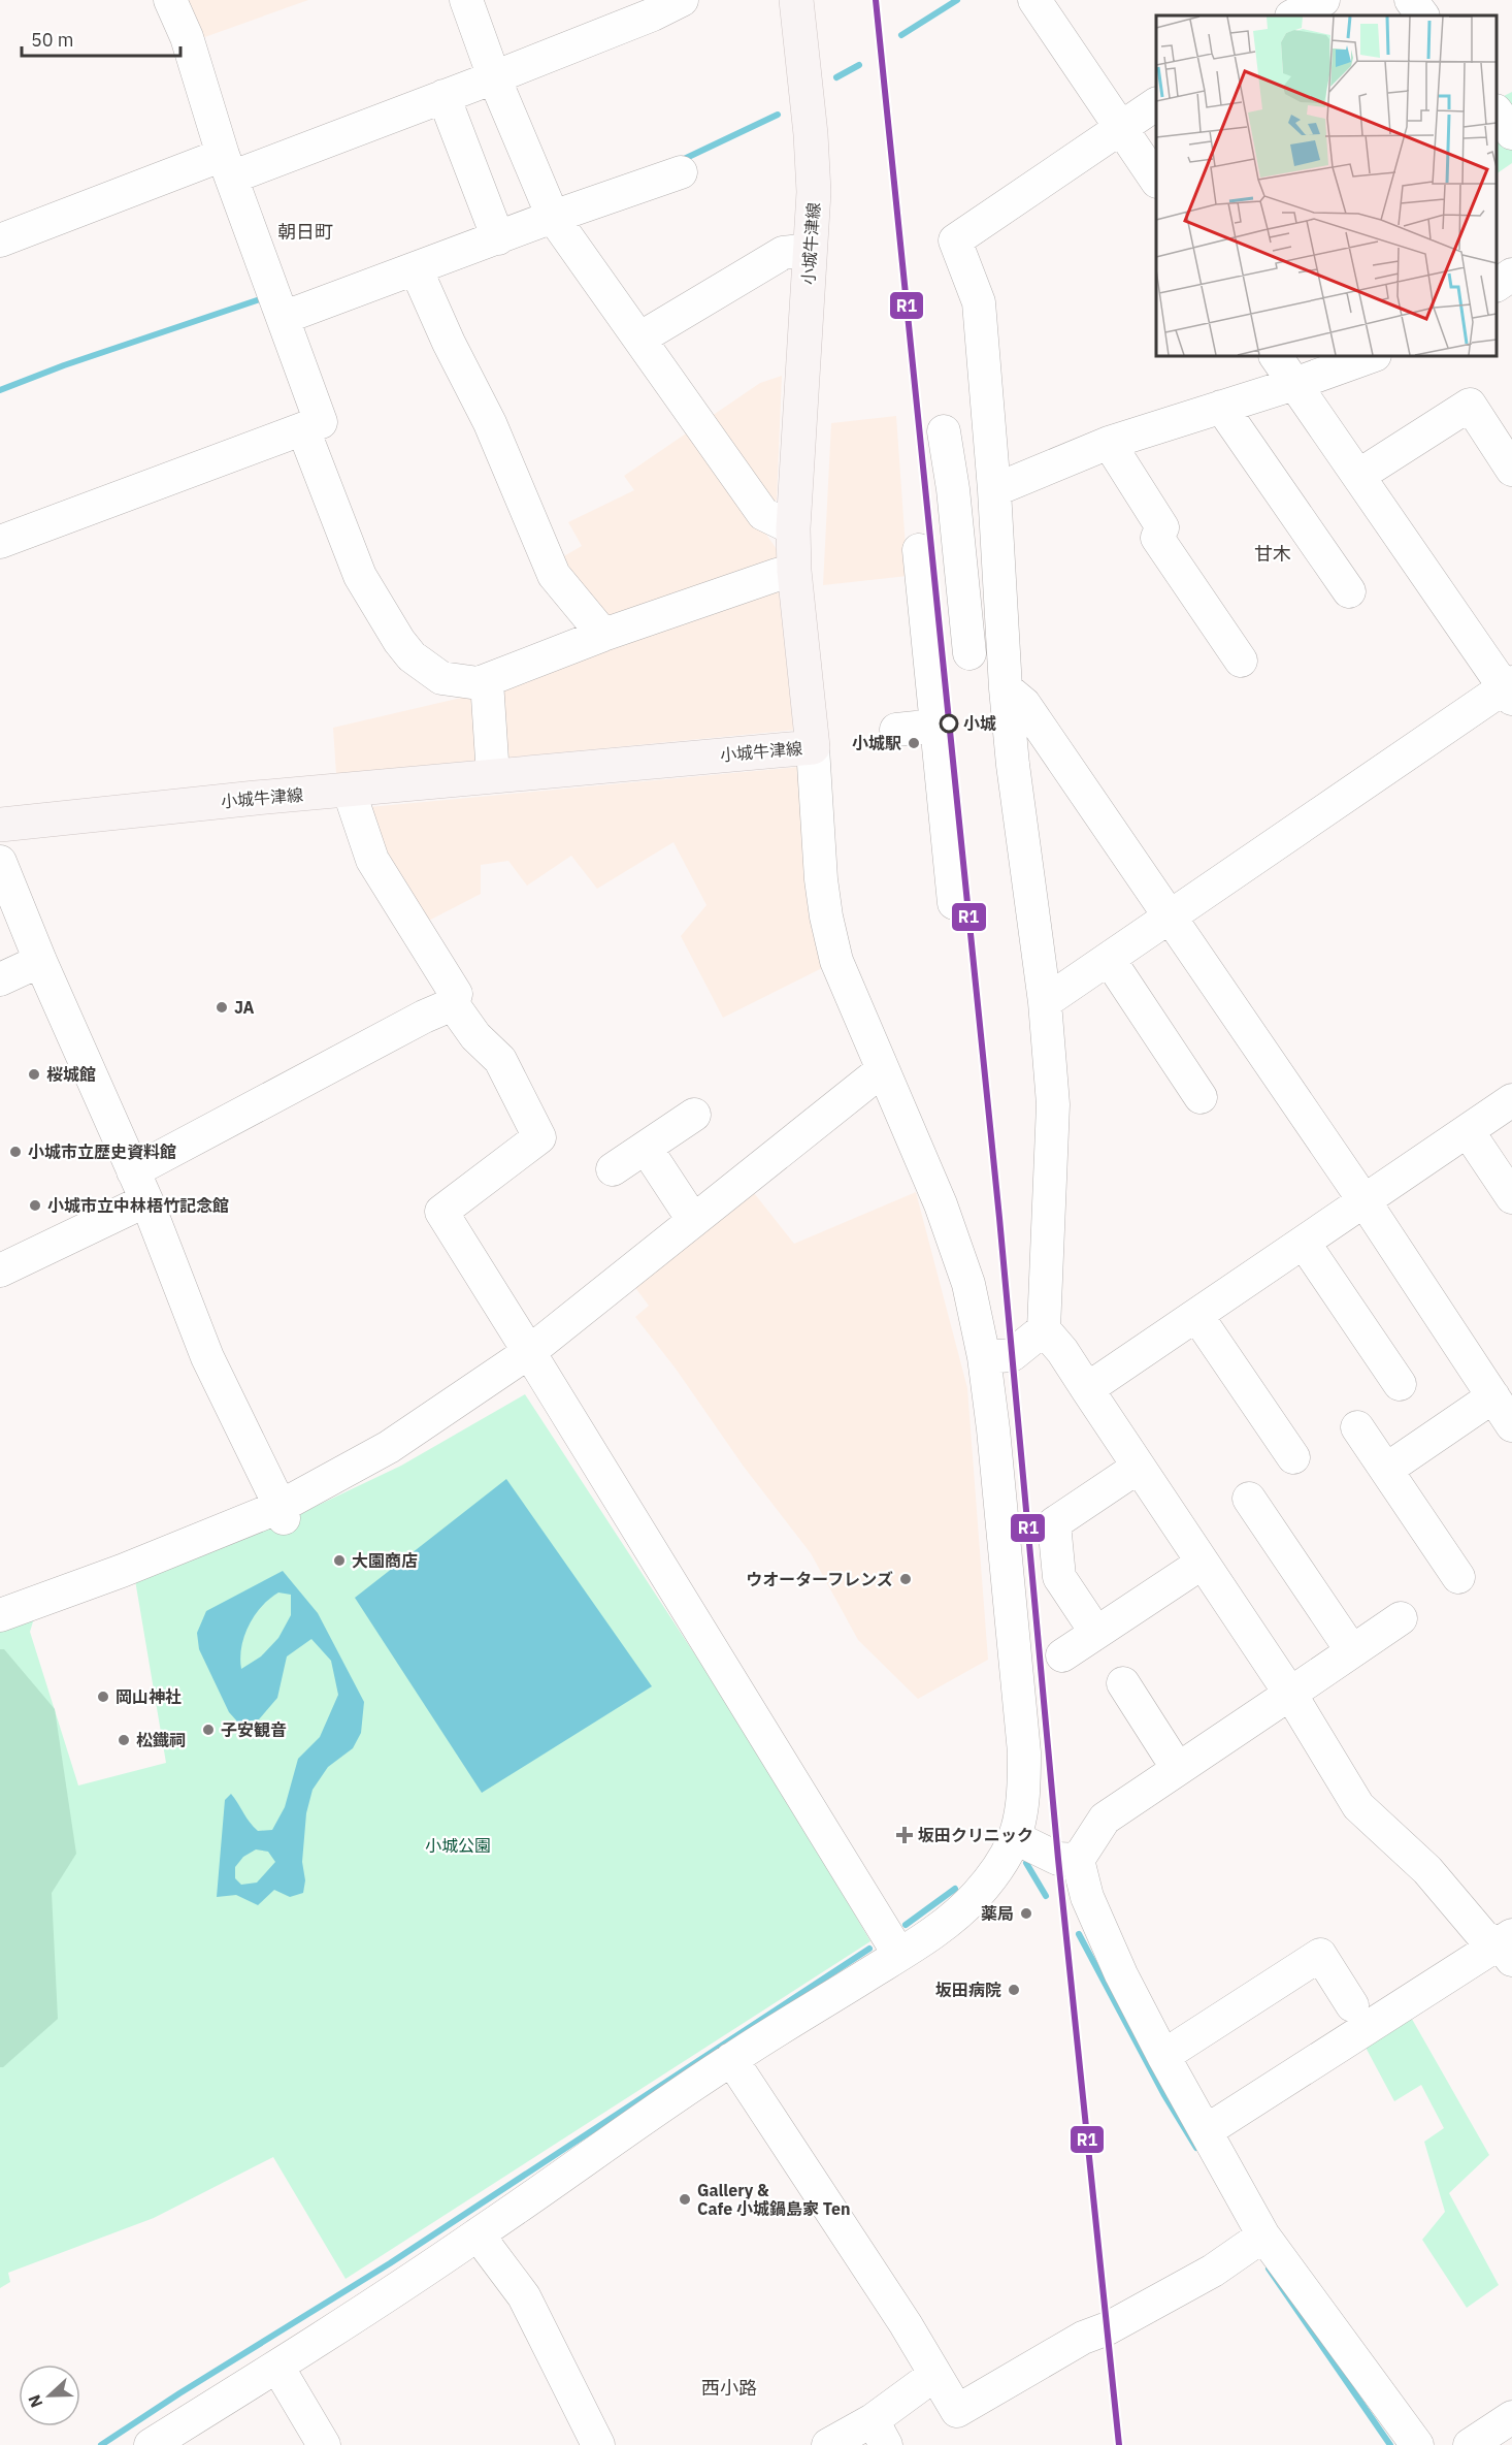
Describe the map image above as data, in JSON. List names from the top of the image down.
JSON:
{
  "streets": {
    "main road": ["小城牛津線"]
  },
  "districts": ["朝日町", "甘木", "西小路"],
  "parks": ["小城公園"],
  "places": {
    "other": [
      "小城",
      "小城駅",
      "JA",
      "桜城館",
      "小城市立歴史資料館",
      "小城市立中林梧竹記念館",
      "大園商店",
      "ウオーターフレンズ",
      "岡山神社",
      "子安観音",
      "松鐡祠",
      "薬局",
      "坂田病院",
      "Gallery & Cafe 小城鍋島家 Ten"
    ],
    "health": ["坂田クリニック"]
  },
  "lines": ["transit line R1"],
  "scale_bar": "50 m",
  "north": "left"
}
